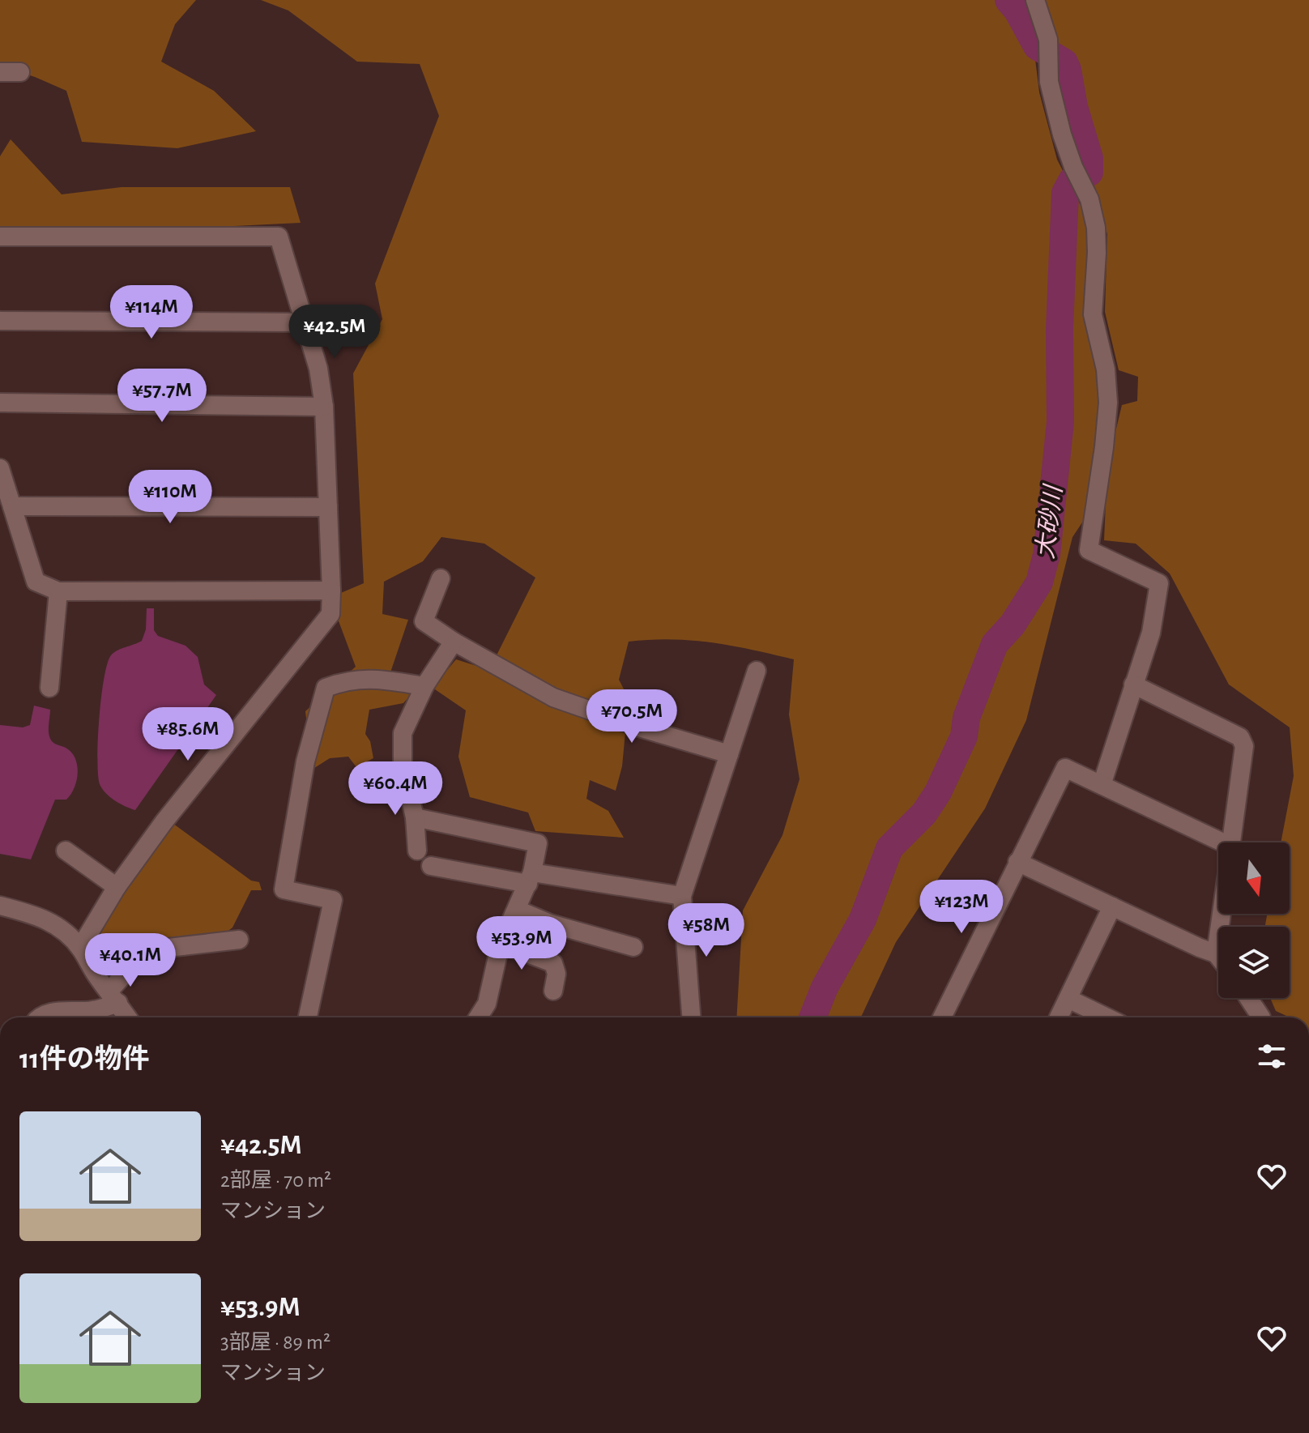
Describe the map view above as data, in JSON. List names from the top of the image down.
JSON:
{
  "water": ["大砂川"],
  "north": "bottom",
  "page": {
    "price": [
      "¥114M",
      "¥42.5M",
      "¥57.7M",
      "¥110M",
      "¥70.5M",
      "¥85.6M",
      "¥60.4M",
      "¥123M",
      "¥58M",
      "¥53.9M",
      "¥40.1M"
    ],
    "heading": "11件の物件",
    "list": [
      {
        "name": "¥42.5M",
        "note": "2部屋 · 70 m² · マンション"
      },
      {
        "name": "¥53.9M",
        "note": "3部屋 · 89 m² · マンション"
      }
    ]
  }
}
